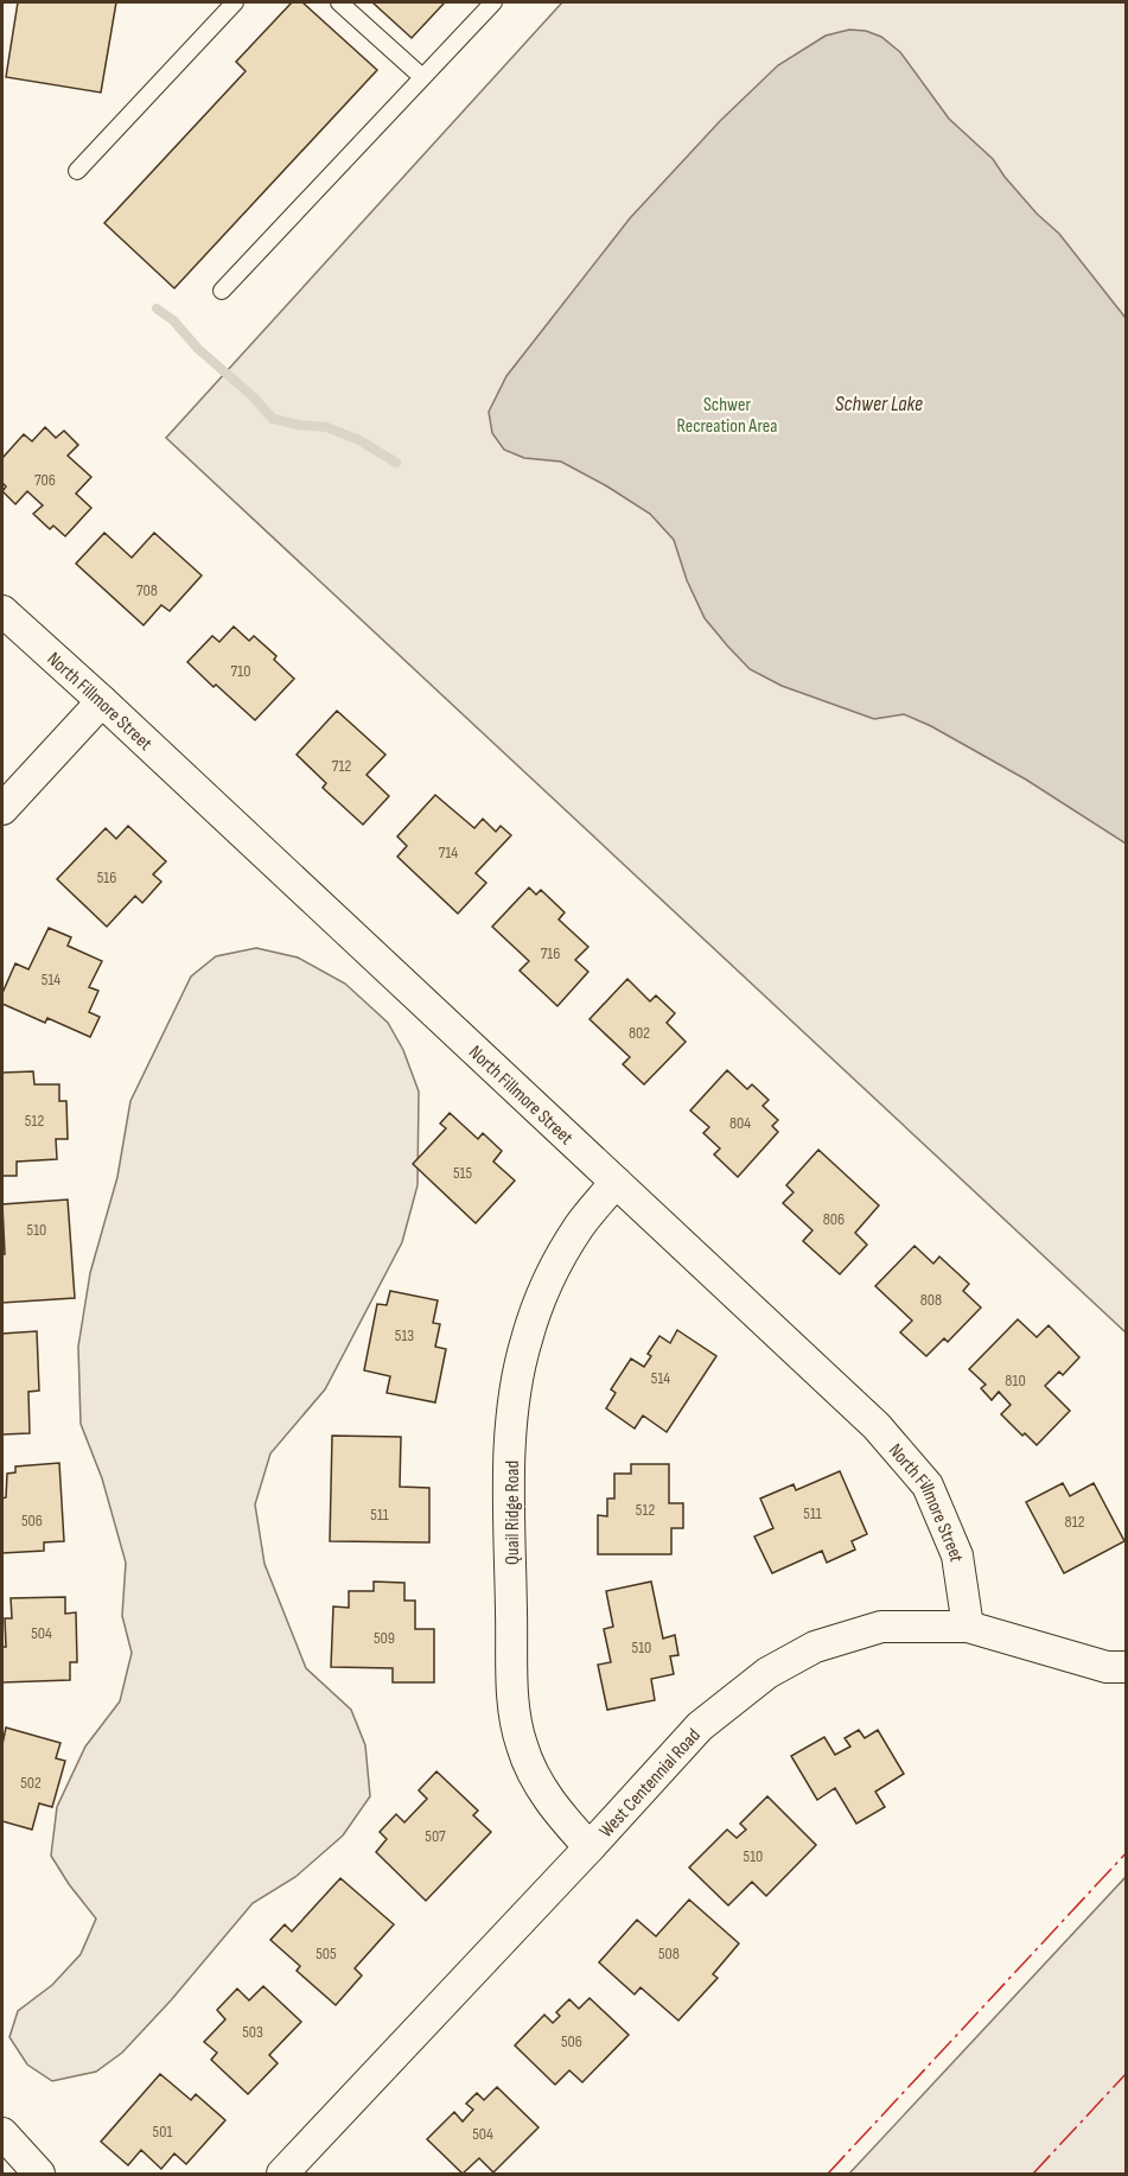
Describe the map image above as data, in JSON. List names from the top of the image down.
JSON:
{
  "streets": {
    "street": ["North Fillmore Street", "Quail Ridge Road", "West Centennial Road"]
  },
  "crossings": [
    ["North Fillmore Street", "Quail Ridge Road"],
    ["North Fillmore Street", "West Centennial Road"],
    ["Quail Ridge Road", "West Centennial Road"]
  ],
  "water": ["Schwer Lake"],
  "parks": ["Schwer Recreation Area"],
  "house_numbers": [
    "706",
    "708",
    "710",
    "712",
    "714",
    "516",
    "716",
    "514",
    "802",
    "512",
    "804",
    "515",
    "806",
    "510",
    "808",
    "513",
    "514",
    "810",
    "512",
    "511",
    "511",
    "506",
    "812",
    "504",
    "509",
    "510",
    "502",
    "507",
    "510",
    "505",
    "508",
    "503",
    "506",
    "501",
    "504"
  ]
}
